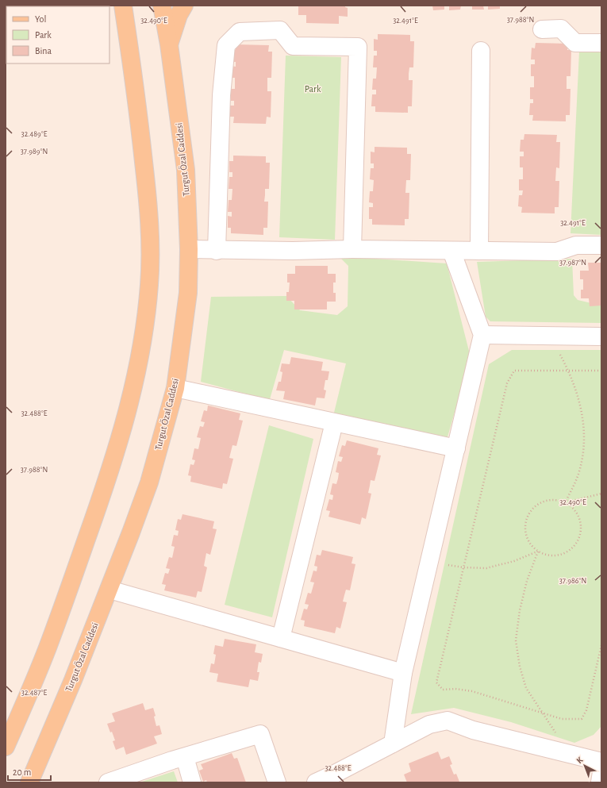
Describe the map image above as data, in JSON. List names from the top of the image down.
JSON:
{
  "streets": {
    "main road": ["Turgut Özal Caddesi"]
  },
  "parks": ["Park"],
  "legend": ["Yol", "Park", "Bina"],
  "scale_bar": "20 m",
  "north": "top left",
  "coordinates": [
    "37.988°N",
    "32.490°E",
    "32.491°E",
    "32.489°E",
    "37.989°N",
    "37.987°N",
    "32.488°E",
    "37.986°N",
    "32.487°E"
  ]
}
